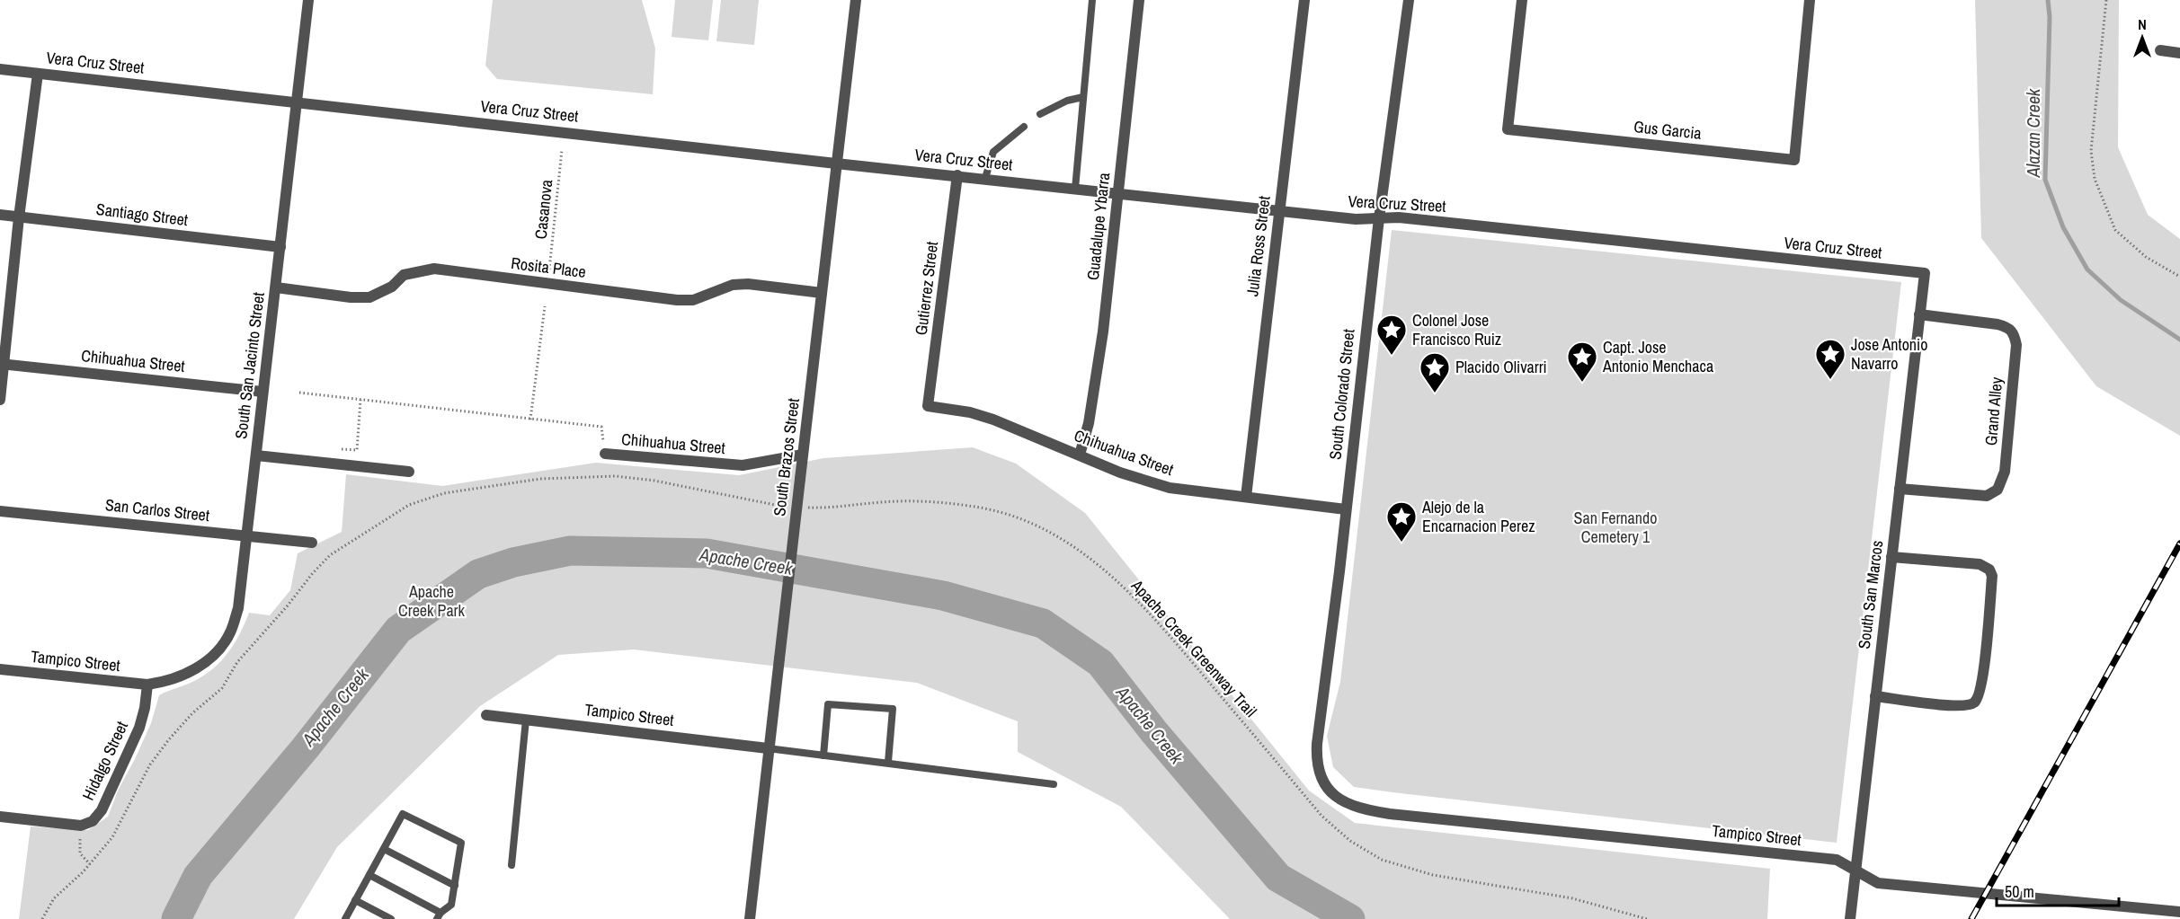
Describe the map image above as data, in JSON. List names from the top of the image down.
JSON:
{
  "streets": {
    "street": [
      "Vera Cruz Street",
      "Gus Garcia",
      "Santiago Street",
      "Guadalupe Ybarra",
      "Julia Ross Street",
      "Rosita Place",
      "Gutierrez Street",
      "Chihuahua Street",
      "South San Jacinto Street",
      "South Colorado Street",
      "Grand Alley",
      "South Brazos Street",
      "San Carlos Street",
      "South San Marcos",
      "Tampico Street",
      "Hidalgo Street"
    ],
    "path": ["Casanova", "Apache Creek Greenway Trail"]
  },
  "crossings": [
    ["Vera Cruz Street", "Guadalupe Ybarra"],
    ["Vera Cruz Street", "Julia Ross Street"],
    ["Vera Cruz Street", "Gutierrez Street"],
    ["Vera Cruz Street", "South San Jacinto Street"],
    ["Vera Cruz Street", "South Colorado Street"],
    ["Vera Cruz Street", "South Brazos Street"],
    ["Vera Cruz Street", "South San Marcos"],
    ["Santiago Street", "South San Jacinto Street"],
    ["Guadalupe Ybarra", "Chihuahua Street"],
    ["Julia Ross Street", "Chihuahua Street"],
    ["Rosita Place", "South San Jacinto Street"],
    ["Rosita Place", "South Brazos Street"],
    ["Gutierrez Street", "Chihuahua Street"],
    ["Chihuahua Street", "South San Jacinto Street"],
    ["Chihuahua Street", "South Colorado Street"],
    ["Chihuahua Street", "South Brazos Street"],
    ["South San Jacinto Street", "San Carlos Street"],
    ["South San Jacinto Street", "Tampico Street"],
    ["South San Jacinto Street", "Hidalgo Street"],
    ["South Colorado Street", "Tampico Street"],
    ["Grand Alley", "South San Marcos"],
    ["South Brazos Street", "Tampico Street"],
    ["South San Marcos", "Tampico Street"],
    ["Tampico Street", "Hidalgo Street"]
  ],
  "water": ["Alazan Creek", "Apache Creek"],
  "parks": ["San Fernando Cemetery 1", "Apache Creek Park"],
  "places": {
    "place": [
      "Colonel Jose Francisco Ruiz",
      "Jose Antonio Navarro",
      "Capt. Jose Antonio Menchaca",
      "Placido Olivarri",
      "Alejo de la Encarnacion Perez"
    ]
  },
  "scale_bar": "50 m",
  "north": "top"
}
